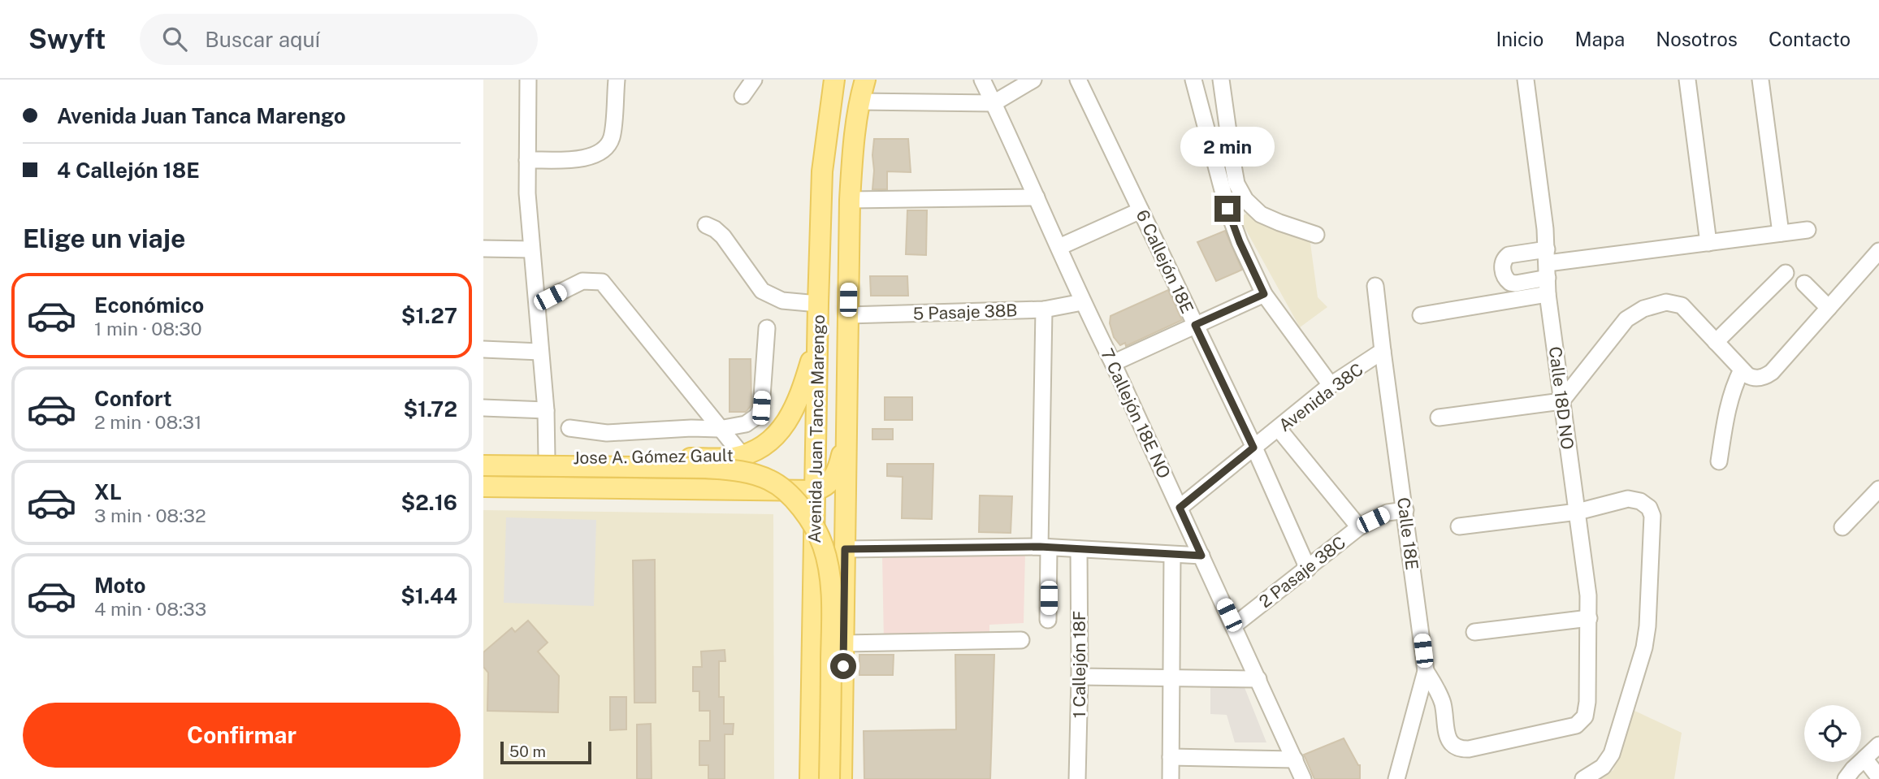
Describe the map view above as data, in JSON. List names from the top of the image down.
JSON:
{
  "streets": {
    "main road": ["Avenida Juan Tanca Marengo", "Jose A. Gómez Gault"],
    "street": [
      "6 Callejón 18E",
      "5 Pasaje 38B",
      "Avenida 38C",
      "Calle 18D NO",
      "7 Callejón 18E NO",
      "Calle 18E",
      "2 Pasaje 38C",
      "1 Callejón 18F"
    ]
  },
  "crossings": [
    ["6 Callejón 18E", "Avenida 38C"],
    ["6 Callejón 18E", "2 Pasaje 38C"],
    ["5 Pasaje 38B", "7 Callejón 18E NO"],
    ["5 Pasaje 38B", "Avenida Juan Tanca Marengo"],
    ["Avenida 38C", "7 Callejón 18E NO"],
    ["Avenida 38C", "Calle 18E"],
    ["Calle 18D NO", "Calle 18E"],
    ["7 Callejón 18E NO", "2 Pasaje 38C"],
    ["Avenida Juan Tanca Marengo", "Jose A. Gómez Gault"],
    ["Calle 18E", "2 Pasaje 38C"]
  ],
  "scale_bar": "50 m",
  "page": {
    "header": "Swyft",
    "search": "Buscar aquí",
    "nav": [
      "Inicio",
      "Mapa",
      "Nosotros",
      "Contacto"
    ],
    "banner": ["Avenida Juan Tanca Marengo", "4 Callejón 18E"],
    "bubble": "2 min",
    "heading": "Elige un viaje",
    "list": [
      {
        "name": "Económico",
        "note": "1 min · 08:30",
        "value": "$1.27"
      },
      {
        "name": "Confort",
        "note": "2 min · 08:31",
        "value": "$1.72"
      },
      {
        "name": "XL",
        "note": "3 min · 08:32",
        "value": "$2.16"
      },
      {
        "name": "Moto",
        "note": "4 min · 08:33",
        "value": "$1.44"
      }
    ],
    "buttons": "Confirmar",
    "scale": "50 m"
  }
}
